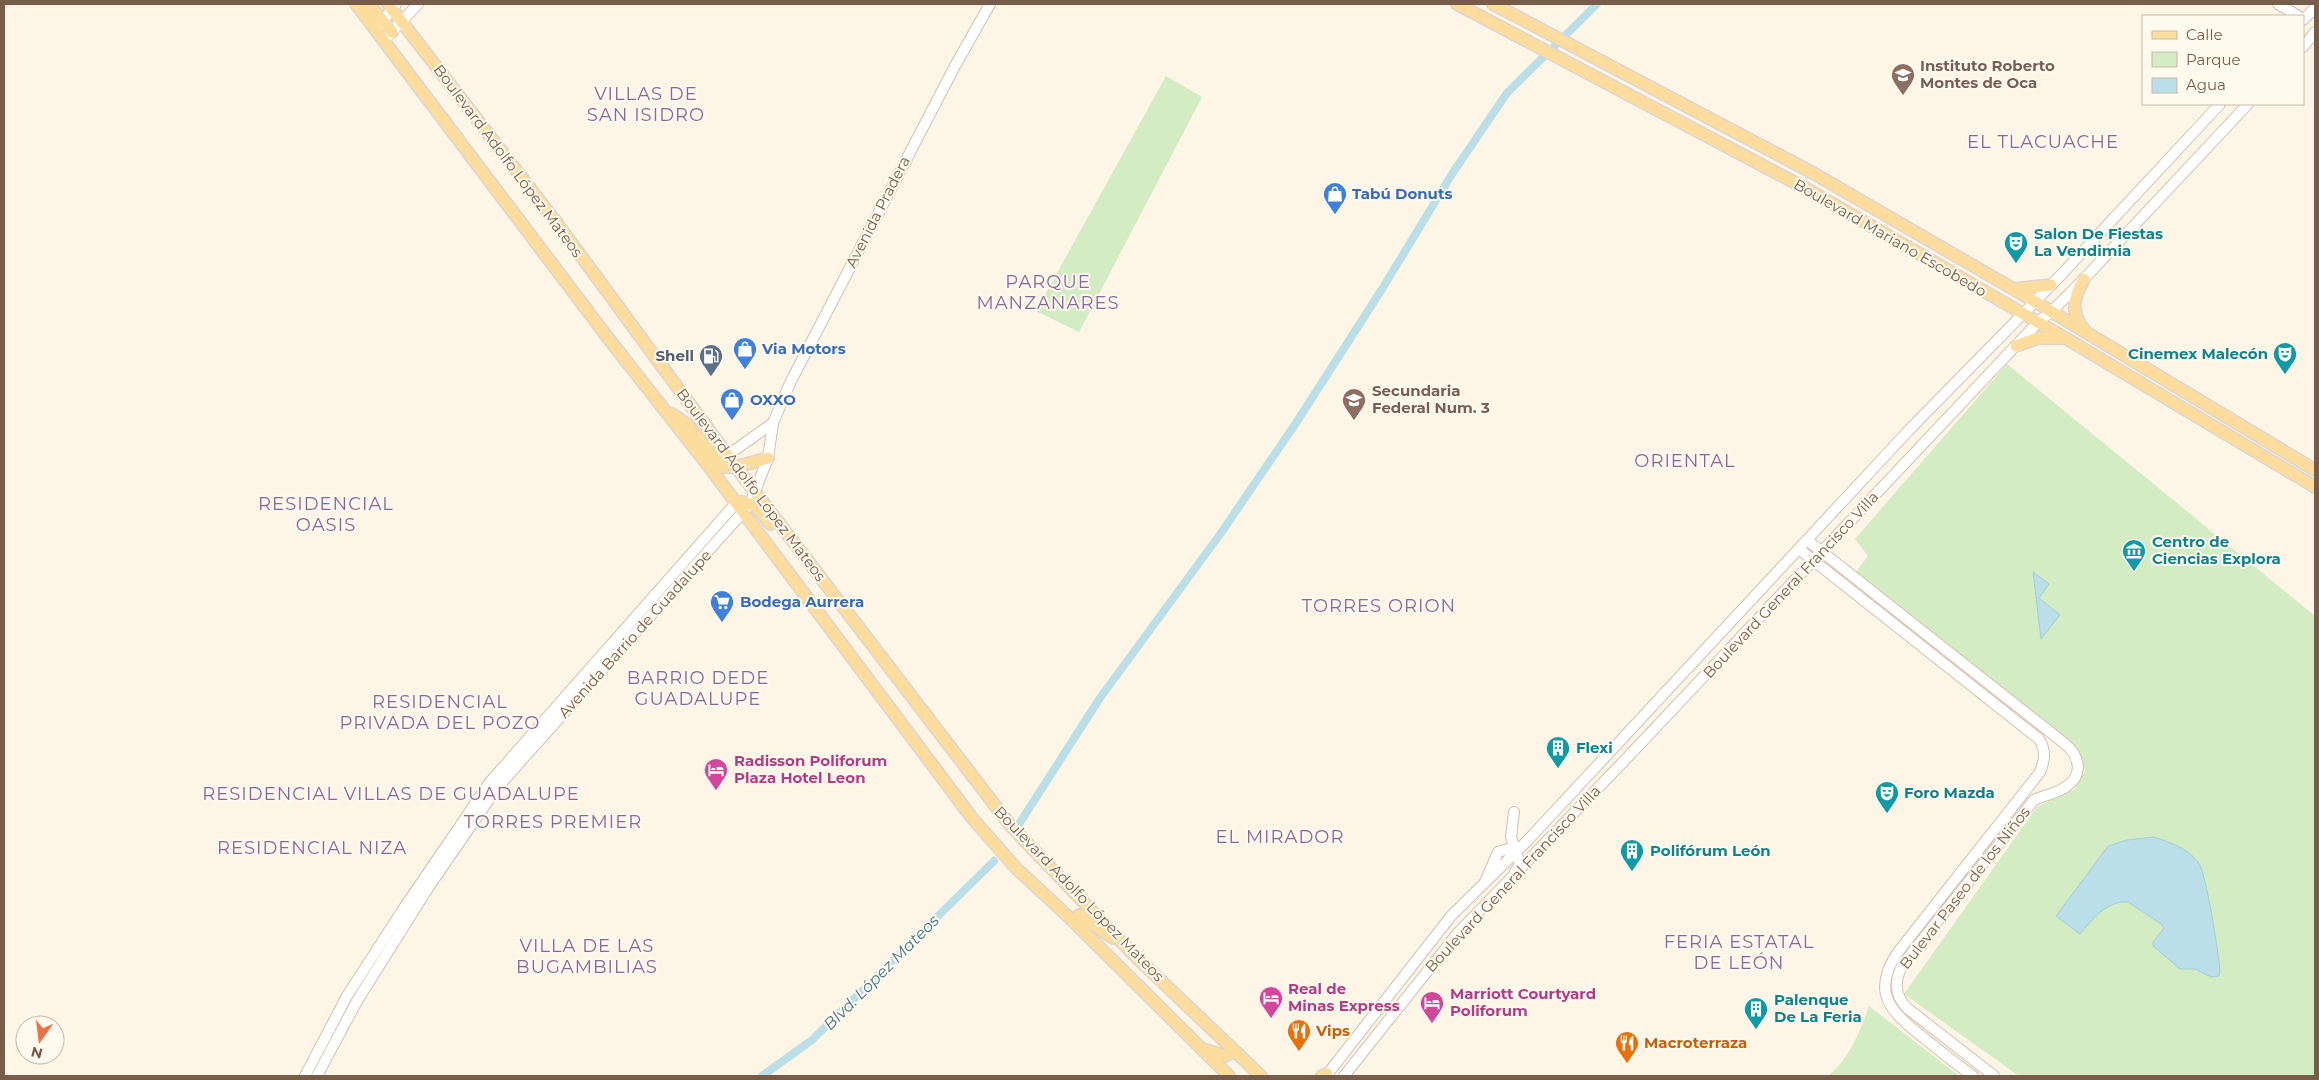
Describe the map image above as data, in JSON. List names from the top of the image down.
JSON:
{
  "streets": {
    "main road": ["Boulevard Adolfo López Mateos", "Boulevard Mariano Escobedo"],
    "street": [
      "Avenida Pradera",
      "Boulevard General Francisco Villa",
      "Avenida Barrio de Guadalupe",
      "Bulevar Paseo de los Niños"
    ]
  },
  "crossings": [
    ["Boulevard Adolfo López Mateos", "Avenida Pradera"],
    ["Boulevard Adolfo López Mateos", "Avenida Barrio de Guadalupe"],
    ["Avenida Pradera", "Avenida Barrio de Guadalupe"],
    ["Boulevard Mariano Escobedo", "Boulevard General Francisco Villa"],
    ["Boulevard General Francisco Villa", "Bulevar Paseo de los Niños"]
  ],
  "districts": [
    "VILLAS DE SAN ISIDRO",
    "EL TLACUACHE",
    "PARQUE MANZANARES",
    "ORIENTAL",
    "RESIDENCIAL OASIS",
    "TORRES ORION",
    "BARRIO DEDE GUADALUPE",
    "RESIDENCIAL PRIVADA DEL POZO",
    "RESIDENCIAL VILLAS DE GUADALUPE",
    "TORRES PREMIER",
    "EL MIRADOR",
    "RESIDENCIAL NIZA",
    "FERIA ESTATAL DE LEÓN",
    "VILLA DE LAS BUGAMBILIAS"
  ],
  "water": ["Blvd. López Mateos"],
  "places": {
    "school or university": ["Instituto Roberto Montes de Oca", "Secundaria Federal Num. 3"],
    "shop": ["Tabú Donuts", "Via Motors", "OXXO"],
    "theatre": ["Salon De Fiestas La Vendimia", "Cinemex Malecón", "Foro Mazda"],
    "fuel station": ["Shell"],
    "museum": ["Centro de Ciencias Explora"],
    "supermarket": ["Bodega Aurrera"],
    "building": ["Flexi", "Polifórum León", "Palenque De La Feria"],
    "hotel": ["Radisson Poliforum Plaza Hotel Leon", "Real de Minas Express", "Marriott Courtyard Poliforum"],
    "restaurant": ["Vips", "Macroterraza"]
  },
  "legend": ["Calle", "Parque", "Agua"],
  "north": "bottom"
}
